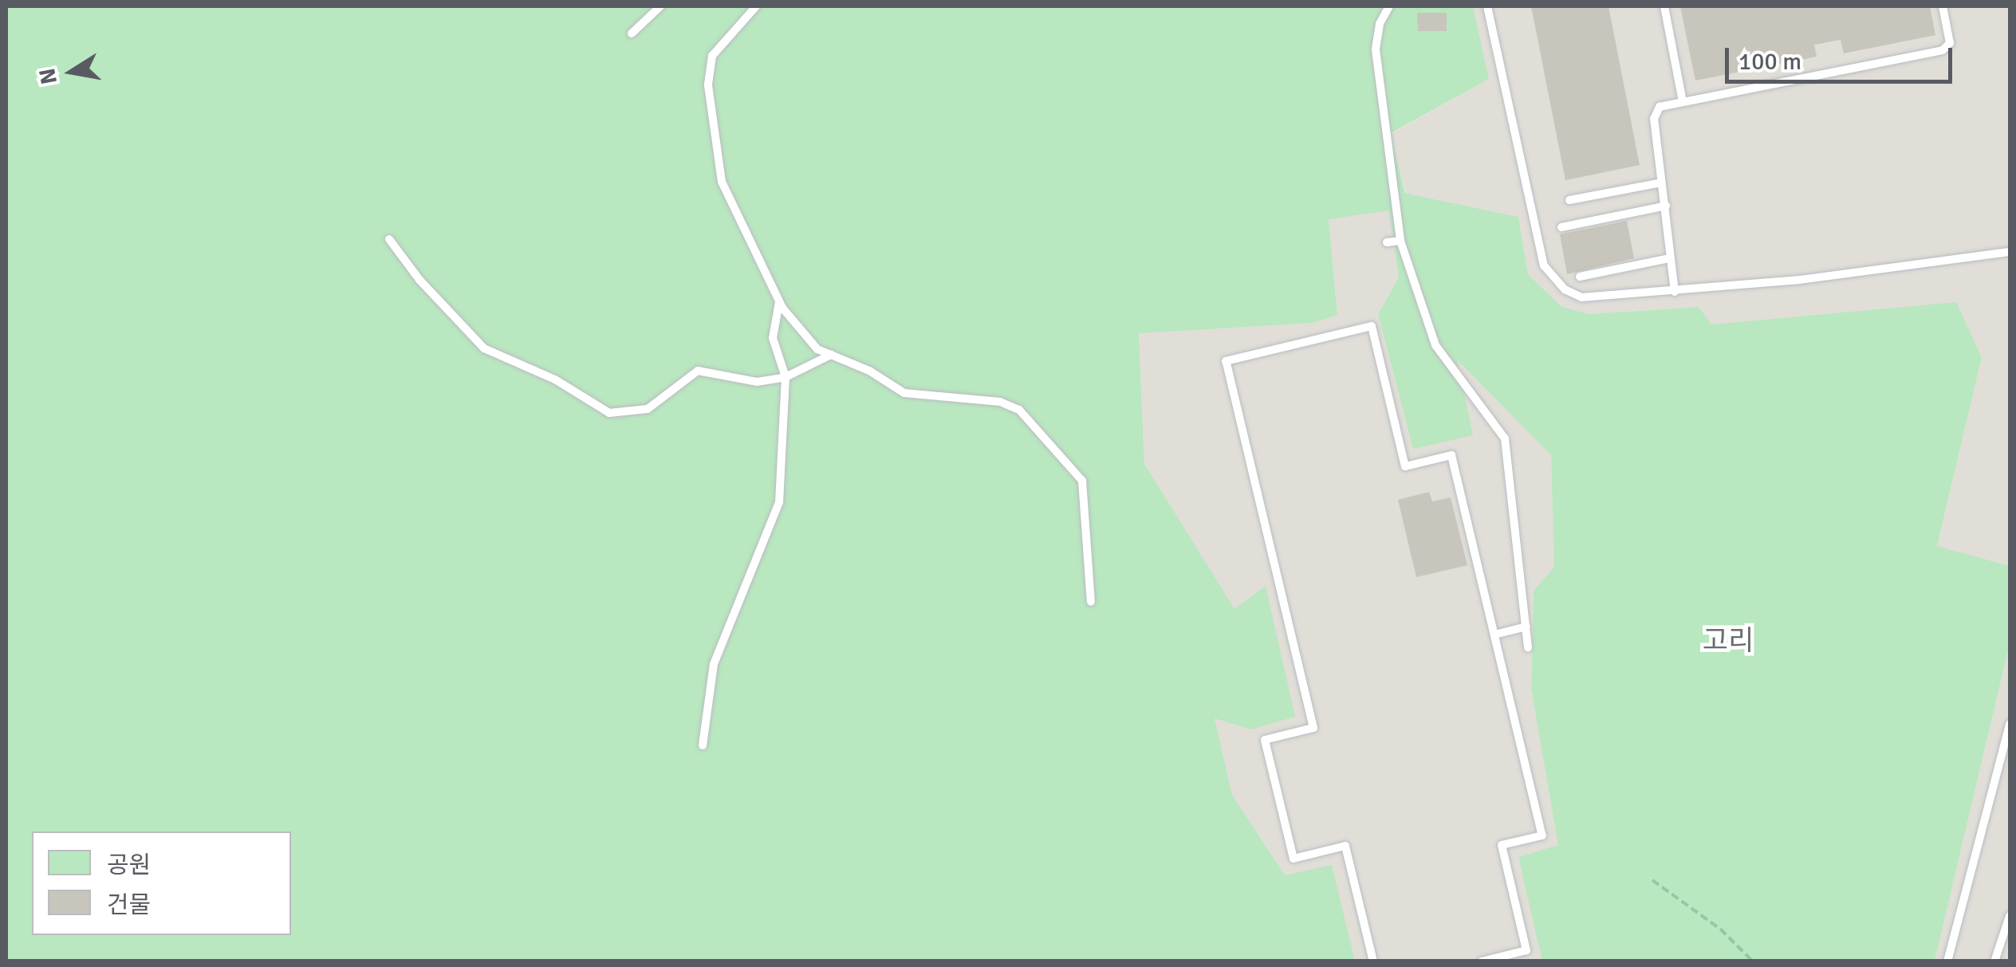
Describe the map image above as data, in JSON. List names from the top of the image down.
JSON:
{
  "districts": ["고리"],
  "legend": ["공원", "건물"],
  "scale_bar": "100 m",
  "north": "left"
}
